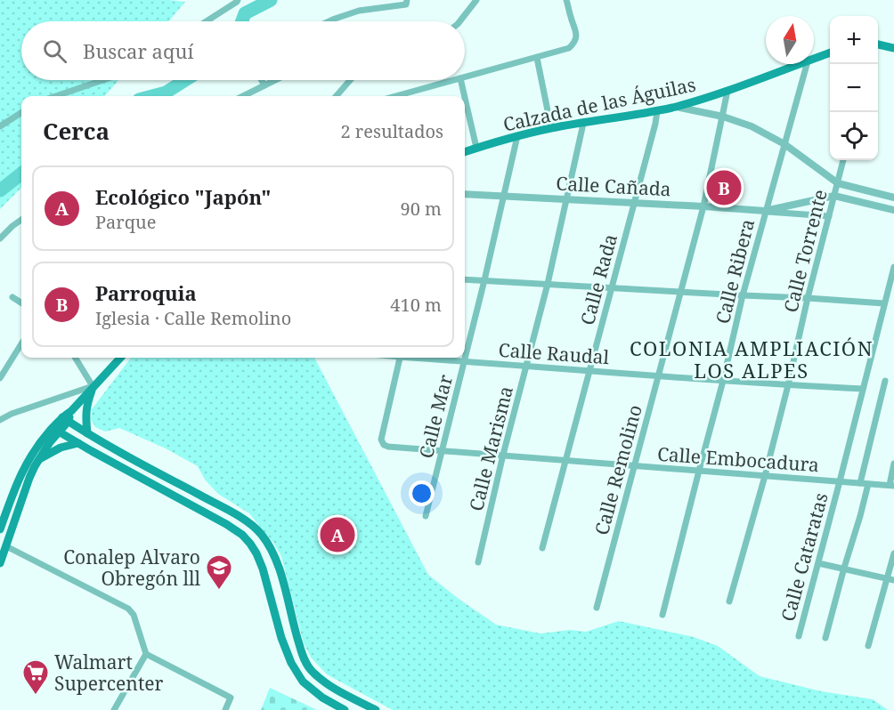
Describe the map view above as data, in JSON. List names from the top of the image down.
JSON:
{
  "streets": {
    "main road": ["Calzada de las Águilas"],
    "street": [
      "Calle Cañada",
      "Calle Torrente",
      "Calle Ribera",
      "Calle Rada",
      "Calle Raudal",
      "Calle Mar",
      "Calle Marisma",
      "Calle Embocadura",
      "Calle Remolino",
      "Calle Cataratas"
    ]
  },
  "crossings": [
    ["Calzada de las Águilas", "Calle Rada"],
    ["Calzada de las Águilas", "Calle Mar"],
    ["Calzada de las Águilas", "Calle Marisma"],
    ["Calzada de las Águilas", "Calle Remolino"],
    ["Calle Cañada", "Calle Torrente"],
    ["Calle Cañada", "Calle Ribera"],
    ["Calle Cañada", "Calle Rada"],
    ["Calle Cañada", "Calle Mar"],
    ["Calle Cañada", "Calle Marisma"],
    ["Calle Cañada", "Calle Remolino"],
    ["Calle Torrente", "Calle Raudal"],
    ["Calle Torrente", "Calle Embocadura"],
    ["Calle Ribera", "Calle Raudal"],
    ["Calle Ribera", "Calle Embocadura"],
    ["Calle Rada", "Calle Raudal"],
    ["Calle Rada", "Calle Embocadura"],
    ["Calle Raudal", "Calle Mar"],
    ["Calle Raudal", "Calle Marisma"],
    ["Calle Raudal", "Calle Remolino"],
    ["Calle Raudal", "Calle Cataratas"],
    ["Calle Mar", "Calle Embocadura"],
    ["Calle Marisma", "Calle Embocadura"],
    ["Calle Embocadura", "Calle Remolino"],
    ["Calle Embocadura", "Calle Cataratas"]
  ],
  "districts": ["COLONIA AMPLIACIÓN LOS ALPES"],
  "places": {
    "school or university": ["Conalep Alvaro Obregón lll"],
    "supermarket": ["Walmart Supercenter"]
  },
  "north": "top",
  "page": {
    "map_buttons": ["+", "−"],
    "search": "Buscar aquí",
    "heading": ["Cerca", "2 resultados"],
    "list": [
      {
        "mark": "A",
        "name": "Ecológico \"Japón\"",
        "note": "Parque",
        "value": "90 m"
      },
      {
        "mark": "B",
        "name": "Parroquia",
        "note": "Iglesia · Calle Remolino",
        "value": "410 m"
      }
    ],
    "pins": ["B", "A"]
  }
}
